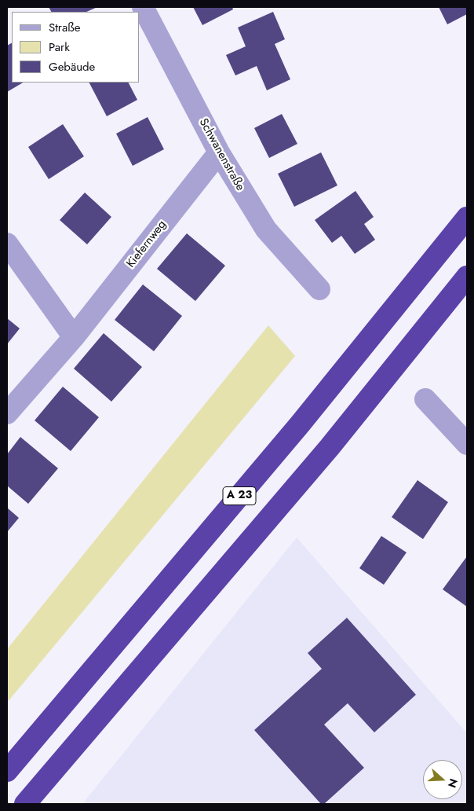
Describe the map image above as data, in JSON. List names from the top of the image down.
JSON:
{
  "streets": {
    "highway": ["A 23"],
    "street": ["Schwanenstraße", "Kiefernweg"]
  },
  "crossings": [
    ["Schwanenstraße", "Kiefernweg"]
  ],
  "legend": ["Straße", "Park", "Gebäude"],
  "north": "right"
}
